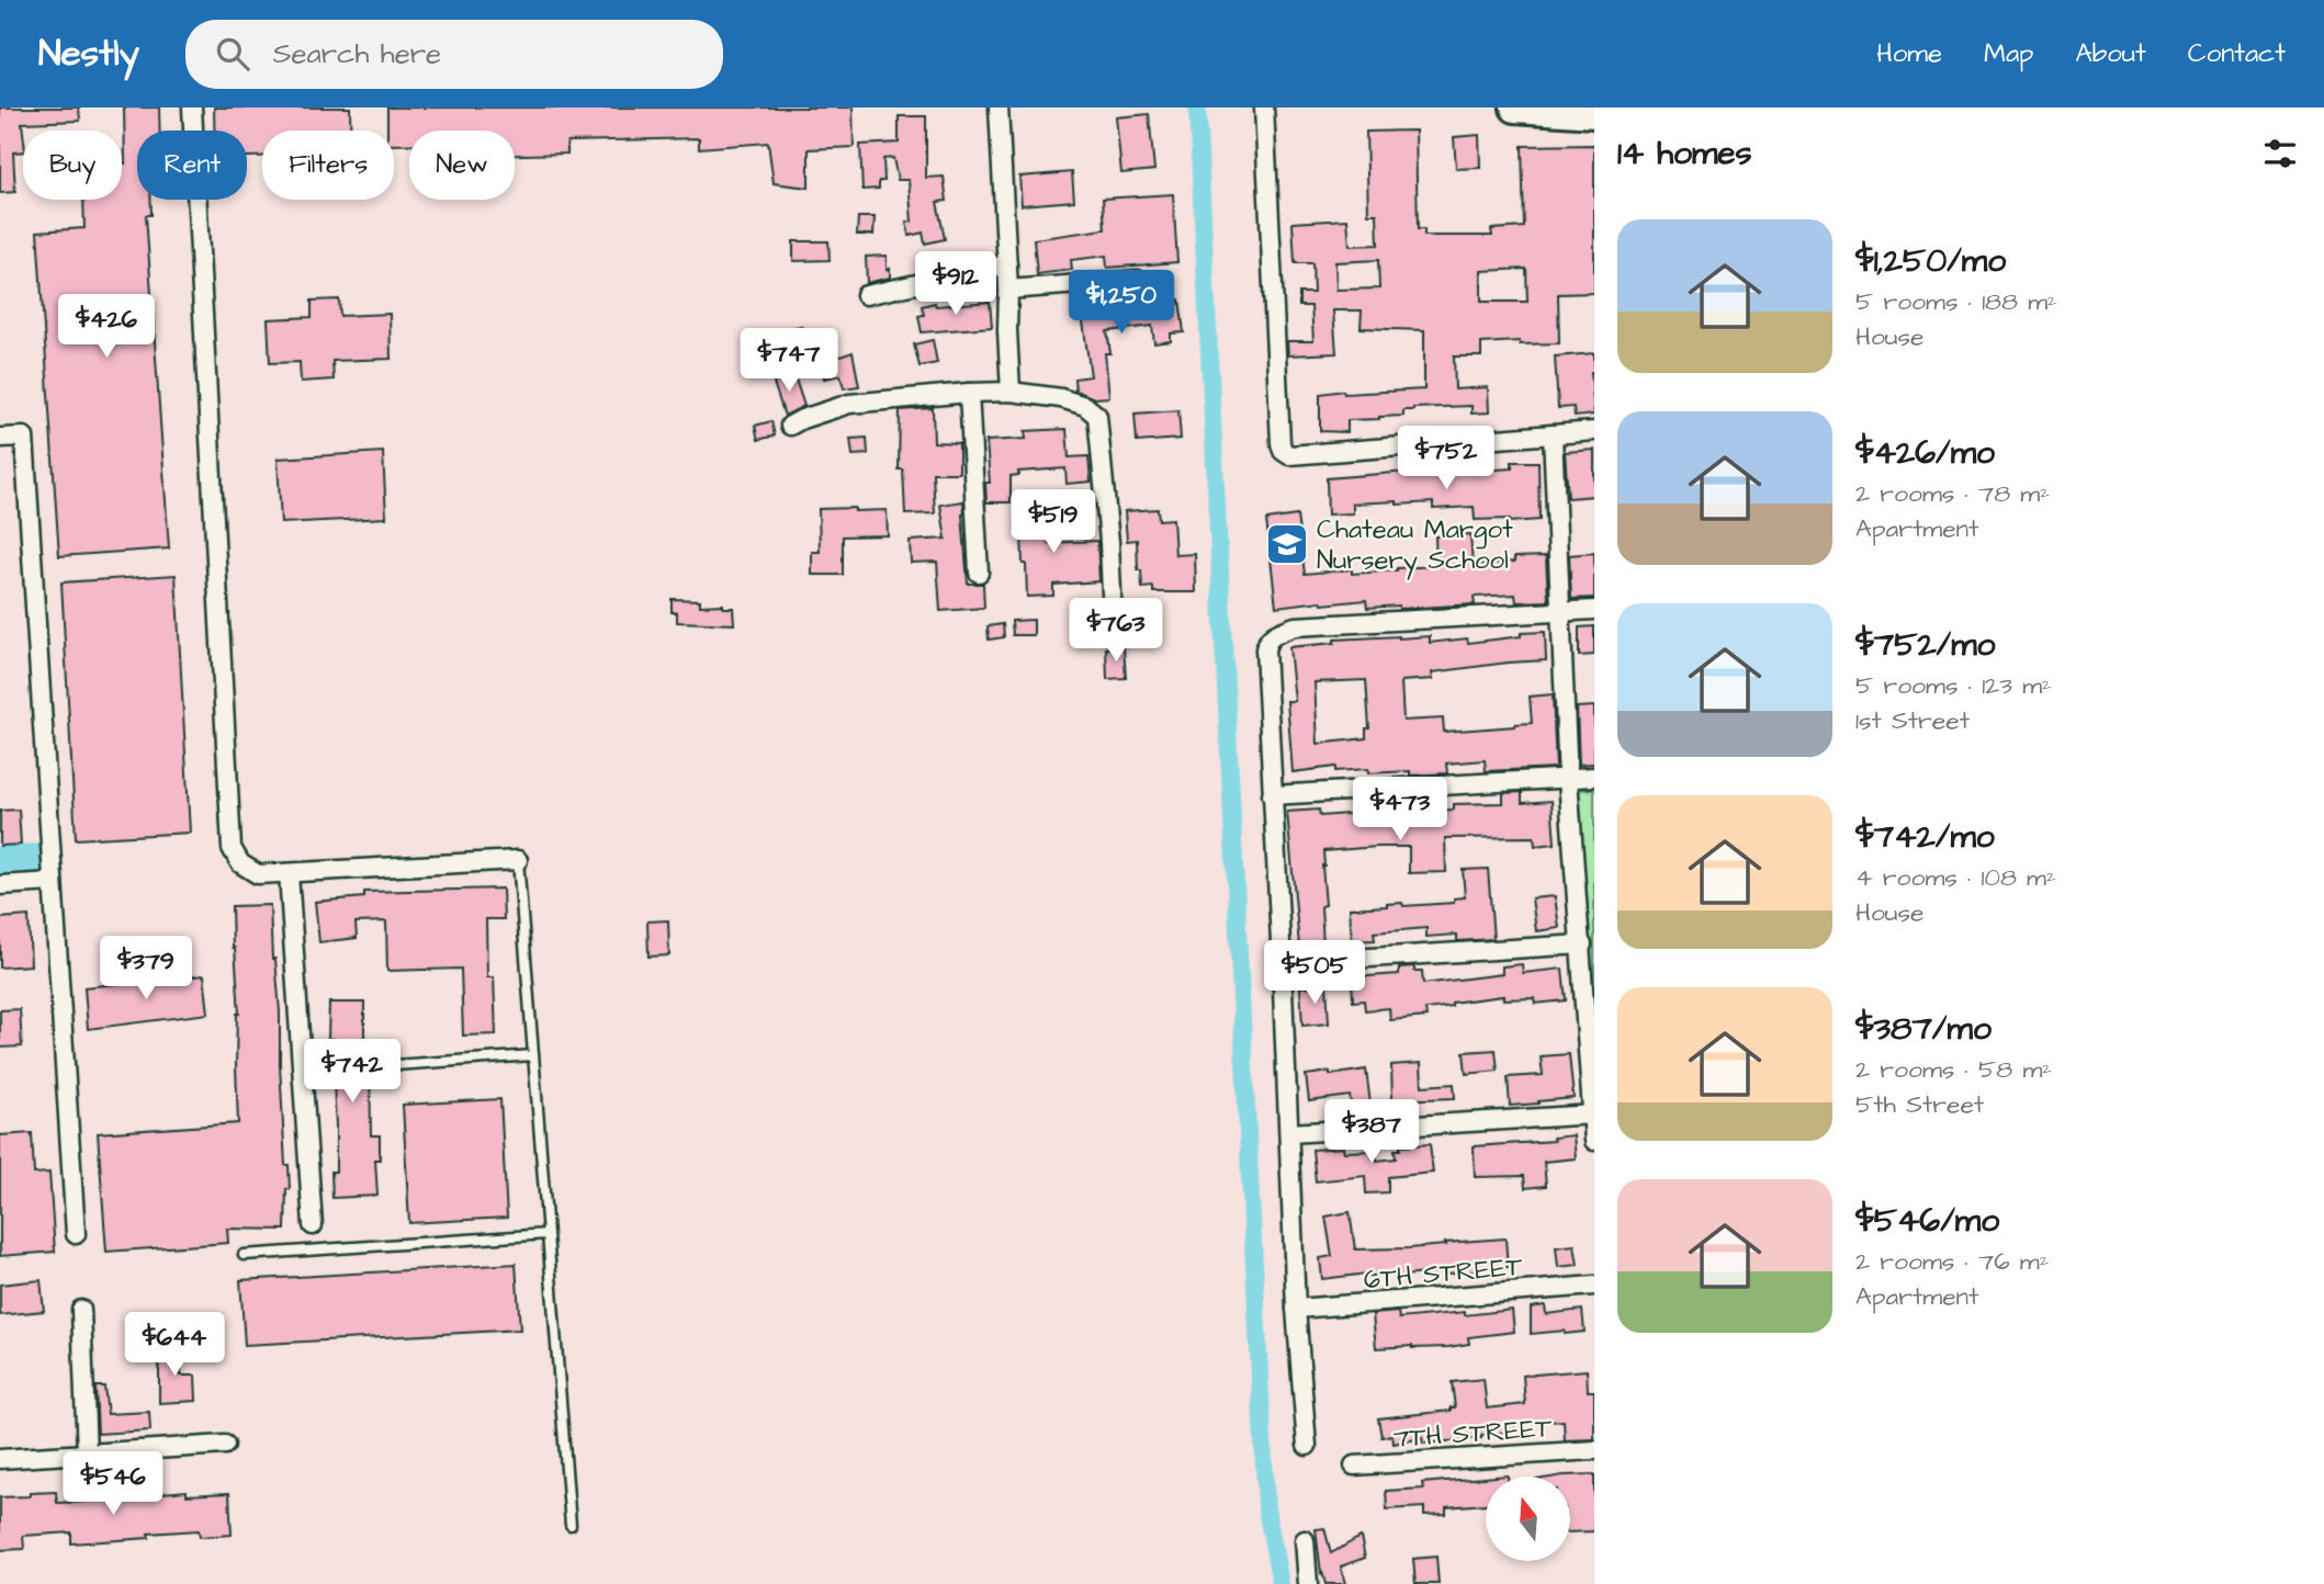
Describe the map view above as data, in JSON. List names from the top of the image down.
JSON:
{
  "streets": {
    "street": ["6TH STREET", "7TH STREET"]
  },
  "places": {
    "school or university": ["Chateau Margot Nursery School"]
  },
  "north": "top",
  "page": {
    "header": "Nestly",
    "search": "Search here",
    "nav": [
      "Home",
      "Map",
      "About",
      "Contact"
    ],
    "heading": "14 homes",
    "chip": [
      "Buy",
      "Rent",
      "Filters",
      "New"
    ],
    "list": [
      {
        "name": "$1,250/mo",
        "note": "5 rooms · 188 m² · House"
      },
      {
        "name": "$426/mo",
        "note": "2 rooms · 78 m² · Apartment"
      },
      {
        "name": "$752/mo",
        "note": "5 rooms · 123 m² · 1st Street"
      },
      {
        "name": "$742/mo",
        "note": "4 rooms · 108 m² · House"
      },
      {
        "name": "$387/mo",
        "note": "2 rooms · 58 m² · 5th Street"
      },
      {
        "name": "$546/mo",
        "note": "2 rooms · 76 m² · Apartment"
      }
    ],
    "price": [
      "$912",
      "$1,250",
      "$426",
      "$747",
      "$752",
      "$519",
      "$763",
      "$473",
      "$379",
      "$505",
      "$742",
      "$387",
      "$644",
      "$546"
    ]
  }
}
